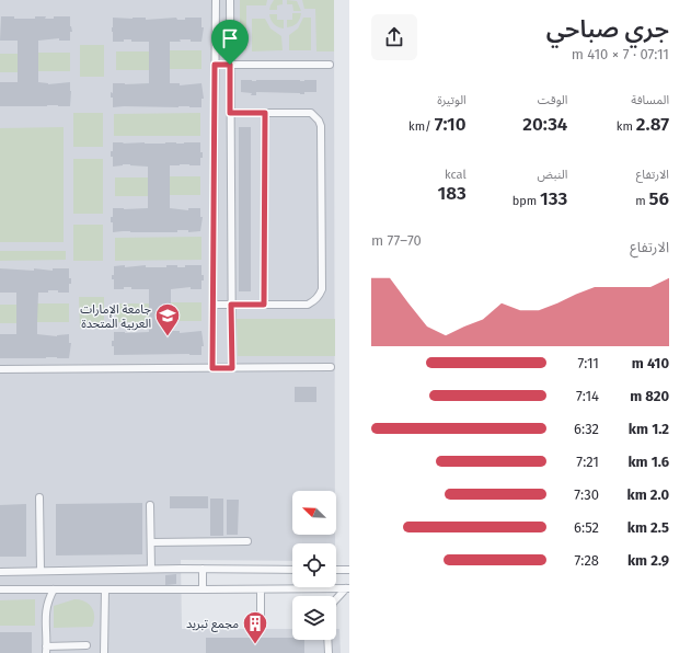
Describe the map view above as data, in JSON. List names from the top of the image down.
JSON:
{
  "places": {
    "school or university": ["جامعة الإمارات العربية المتحدة"],
    "building": ["مجمع تبريد"]
  },
  "north": "top left",
  "page": {
    "heading": ["جري صباحي", "07:11 · 7 × 410 m"],
    "stats": [
      ["المسافة", "2.87 km"],
      ["الوقت", "20:34"],
      ["الوتيرة", "7:10 /km"],
      ["الارتفاع", "56 m"],
      ["النبض", "133 bpm"],
      ["kcal", "183"]
    ],
    "chart": ["الارتفاع", "70–77 m"],
    "list": [
      {
        "name": "410 m",
        "note": "7:11"
      },
      {
        "name": "820 m",
        "note": "7:14"
      },
      {
        "name": "1.2 km",
        "note": "6:32"
      },
      {
        "name": "1.6 km",
        "note": "7:21"
      },
      {
        "name": "2.0 km",
        "note": "7:30"
      },
      {
        "name": "2.5 km",
        "note": "6:52"
      },
      {
        "name": "2.9 km",
        "note": "7:28"
      }
    ]
  }
}
